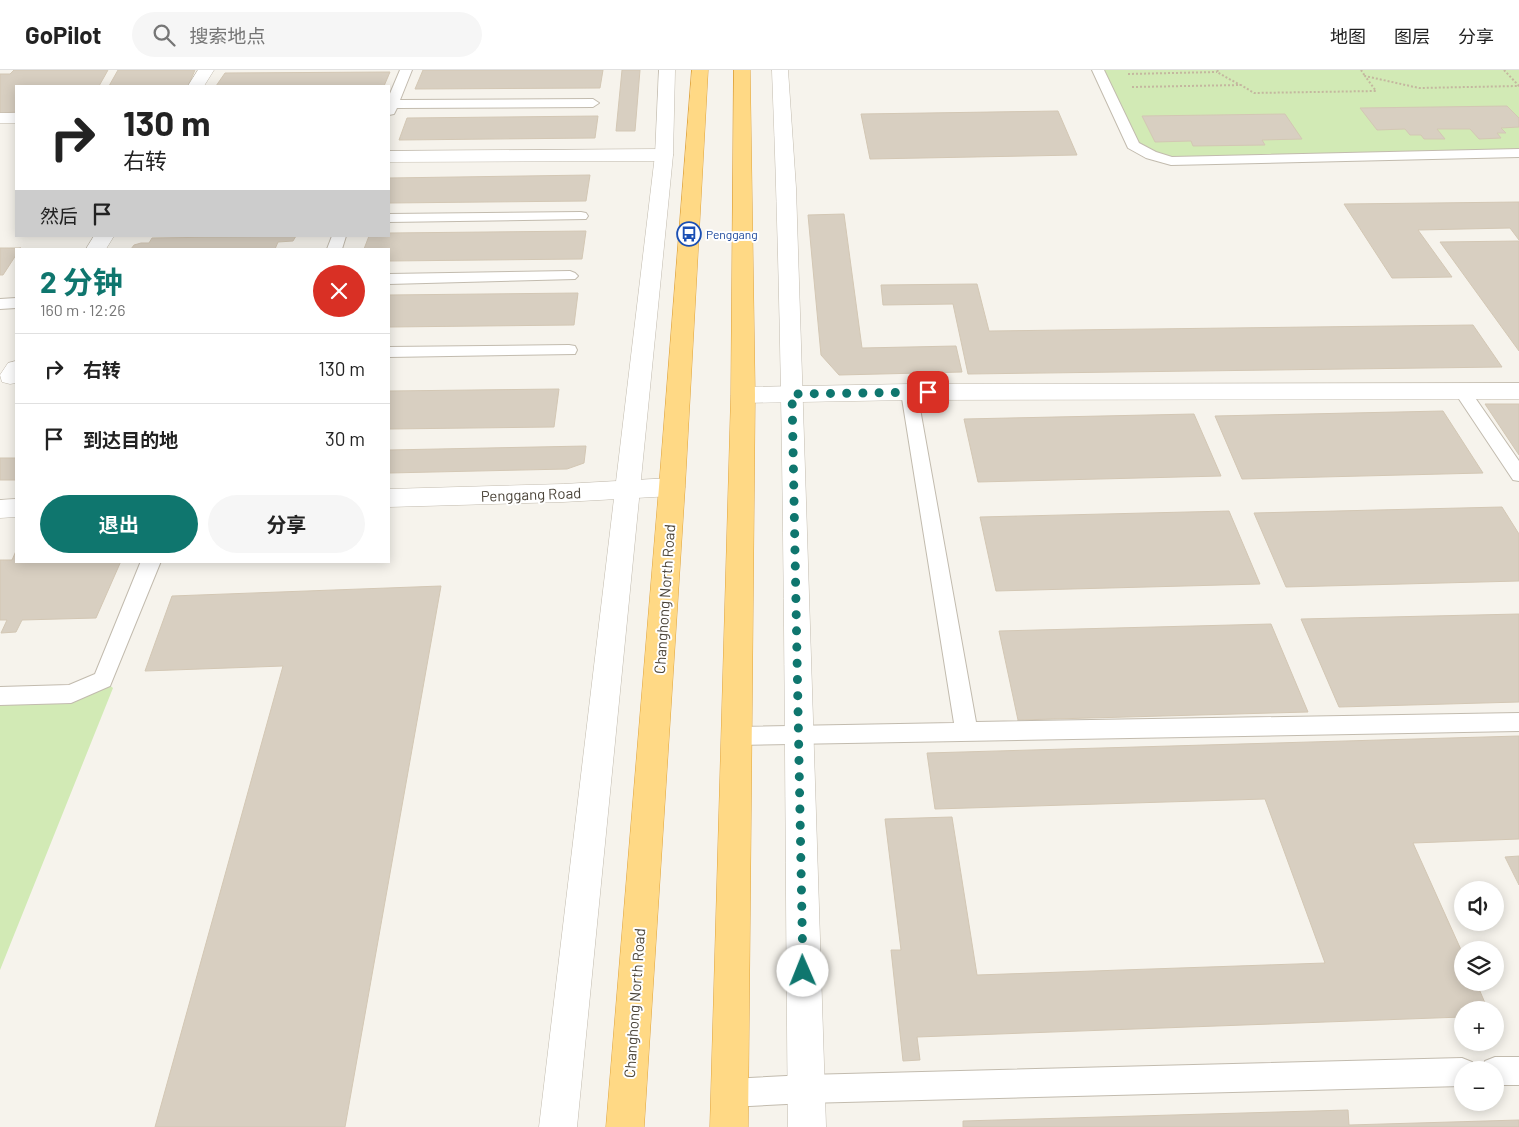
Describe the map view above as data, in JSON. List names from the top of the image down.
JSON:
{
  "streets": {
    "highway": ["Changhong North Road"],
    "street": ["Penggang Road"]
  },
  "crossings": [
    ["Penggang Road", "Changhong North Road"]
  ],
  "places": {
    "bus stop": ["Penggang"]
  },
  "page": {
    "header": "GoPilot",
    "search": "搜索地点",
    "nav": ["地图", "图层", "分享"],
    "turn": ["130 m", "右转"],
    "then": "然后",
    "heading": ["2 分钟", "160 m · 12:26"],
    "list": [
      {
        "name": "右转",
        "value": "130 m"
      },
      {
        "name": "到达目的地",
        "value": "30 m"
      }
    ],
    "buttons": ["退出", "分享"],
    "map_buttons": ["+", "−"]
  }
}
